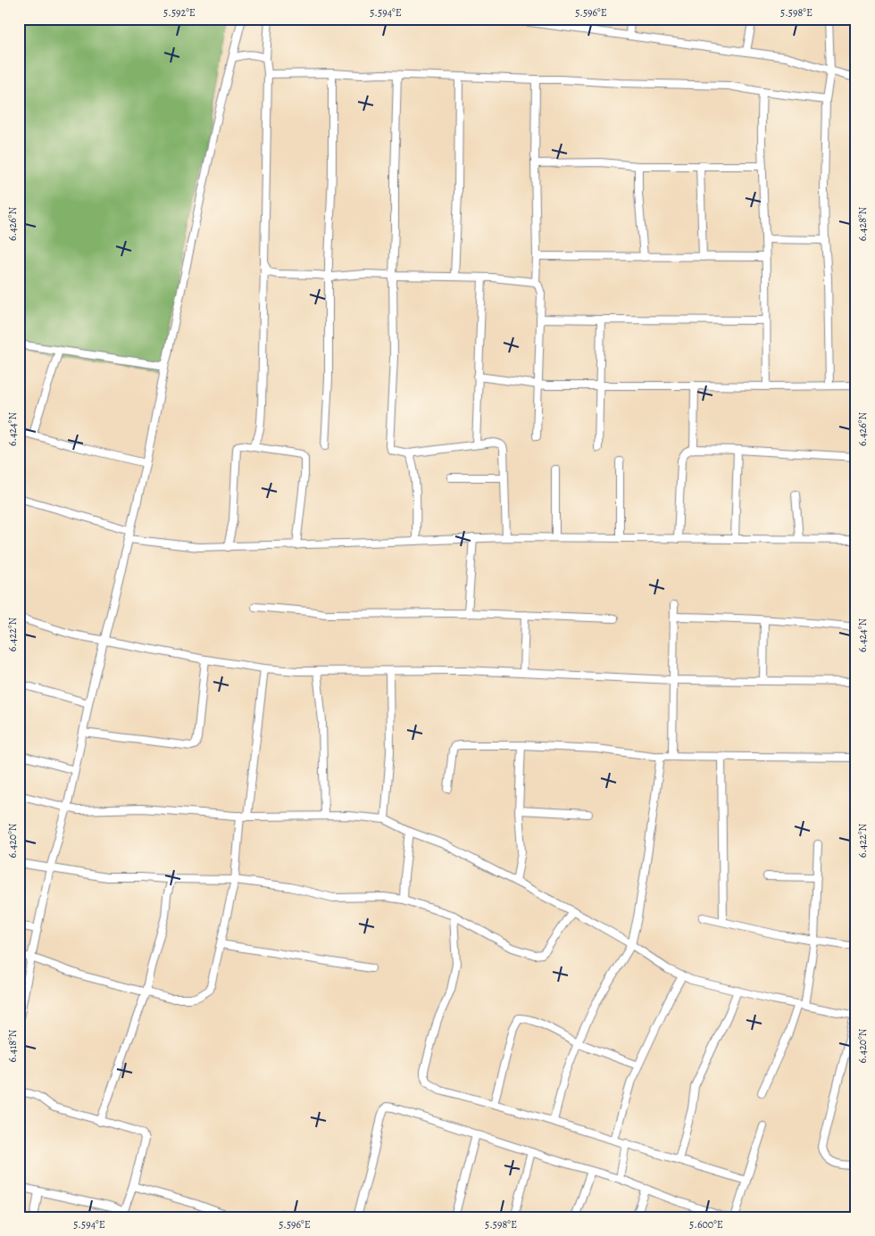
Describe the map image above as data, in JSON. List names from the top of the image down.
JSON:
{
  "coordinates": [
    "5.592°E",
    "5.594°E",
    "5.596°E",
    "5.598°E",
    "6.426°N",
    "6.428°N",
    "6.424°N",
    "6.422°N",
    "6.420°N",
    "6.418°N",
    "5.600°E"
  ]
}
